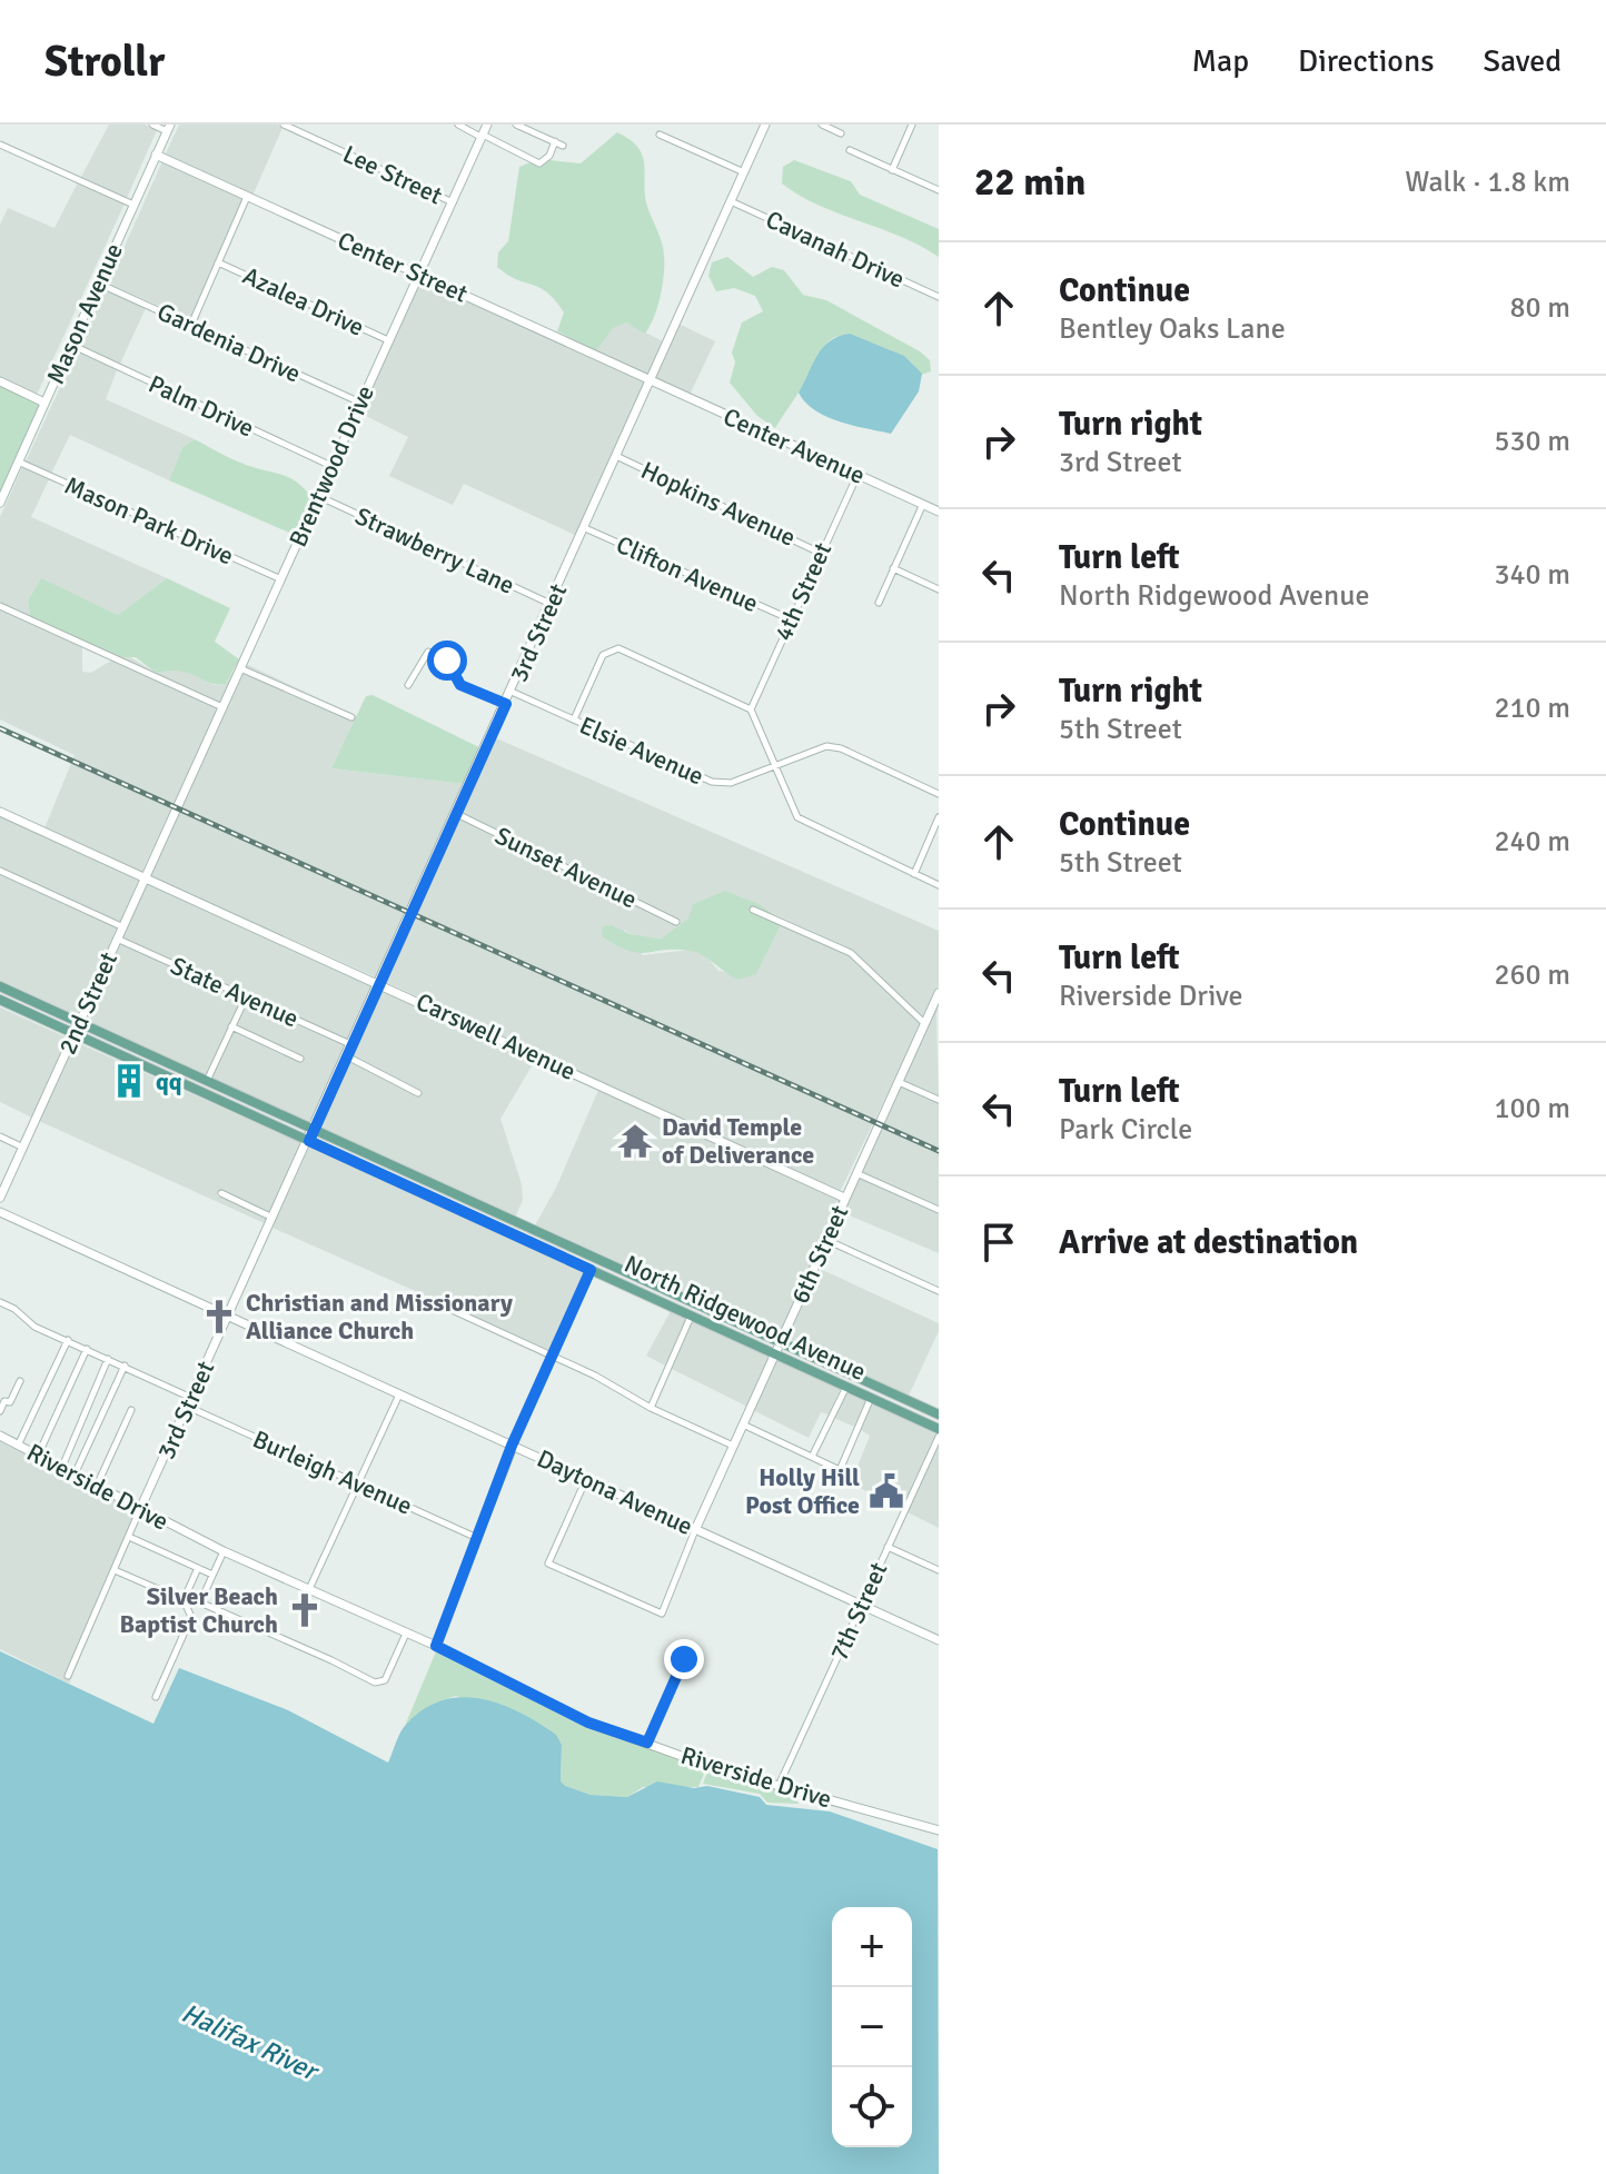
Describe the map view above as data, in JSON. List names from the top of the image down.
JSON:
{
  "streets": {
    "main road": ["North Ridgewood Avenue"],
    "street": [
      "Lee Street",
      "Cavanah Drive",
      "Center Street",
      "Azalea Drive",
      "Mason Avenue",
      "Gardenia Drive",
      "Palm Drive",
      "Center Avenue",
      "Brentwood Drive",
      "Hopkins Avenue",
      "Mason Park Drive",
      "Strawberry Lane",
      "Clifton Avenue",
      "4th Street",
      "3rd Street",
      "Elsie Avenue",
      "Sunset Avenue",
      "State Avenue",
      "2nd Street",
      "Carswell Avenue",
      "6th Street",
      "Burleigh Avenue",
      "Riverside Drive",
      "Daytona Avenue",
      "7th Street"
    ]
  },
  "crossings": [
    ["Lee Street", "Brentwood Drive"],
    ["Cavanah Drive", "3rd Street"],
    ["Center Street", "Mason Avenue"],
    ["Center Street", "Center Avenue"],
    ["Center Street", "Brentwood Drive"],
    ["Center Street", "3rd Street"],
    ["Azalea Drive", "Brentwood Drive"],
    ["Mason Avenue", "Gardenia Drive"],
    ["Mason Avenue", "Palm Drive"],
    ["Mason Avenue", "Mason Park Drive"],
    ["Gardenia Drive", "Brentwood Drive"],
    ["Palm Drive", "Brentwood Drive"],
    ["Center Avenue", "4th Street"],
    ["Center Avenue", "3rd Street"],
    ["Brentwood Drive", "Mason Park Drive"],
    ["Brentwood Drive", "Strawberry Lane"],
    ["Brentwood Drive", "2nd Street"],
    ["Hopkins Avenue", "4th Street"],
    ["Hopkins Avenue", "3rd Street"],
    ["Strawberry Lane", "3rd Street"],
    ["Clifton Avenue", "4th Street"],
    ["Clifton Avenue", "3rd Street"],
    ["3rd Street", "Elsie Avenue"],
    ["3rd Street", "Sunset Avenue"],
    ["3rd Street", "State Avenue"],
    ["3rd Street", "Carswell Avenue"],
    ["3rd Street", "North Ridgewood Avenue"],
    ["3rd Street", "Burleigh Avenue"],
    ["3rd Street", "Riverside Drive"],
    ["3rd Street", "Daytona Avenue"],
    ["State Avenue", "2nd Street"],
    ["2nd Street", "Carswell Avenue"],
    ["2nd Street", "North Ridgewood Avenue"],
    ["Carswell Avenue", "6th Street"],
    ["6th Street", "North Ridgewood Avenue"],
    ["6th Street", "Daytona Avenue"],
    ["Riverside Drive", "7th Street"],
    ["Daytona Avenue", "7th Street"]
  ],
  "water": ["Halifax River"],
  "places": {
    "building": ["qq"],
    "temple": ["David Temple of Deliverance"],
    "church": ["Christian and Missionary Alliance Church", "Silver Beach Baptist Church"],
    "public building": ["Holly Hill Post Office"]
  },
  "page": {
    "header": "Strollr",
    "nav": ["Map", "Directions", "Saved"],
    "heading": ["22 min", "Walk · 1.8 km"],
    "list": [
      ["Continue", "Bentley Oaks Lane", "80 m"],
      ["Turn right", "3rd Street", "530 m"],
      ["Turn left", "North Ridgewood Avenue", "340 m"],
      ["Turn right", "5th Street", "210 m"],
      ["Continue", "5th Street", "240 m"],
      ["Turn left", "Riverside Drive", "260 m"],
      ["Turn left", "Park Circle", "100 m"],
      "Arrive at destination"
    ],
    "map_buttons": ["+", "−"]
  }
}
